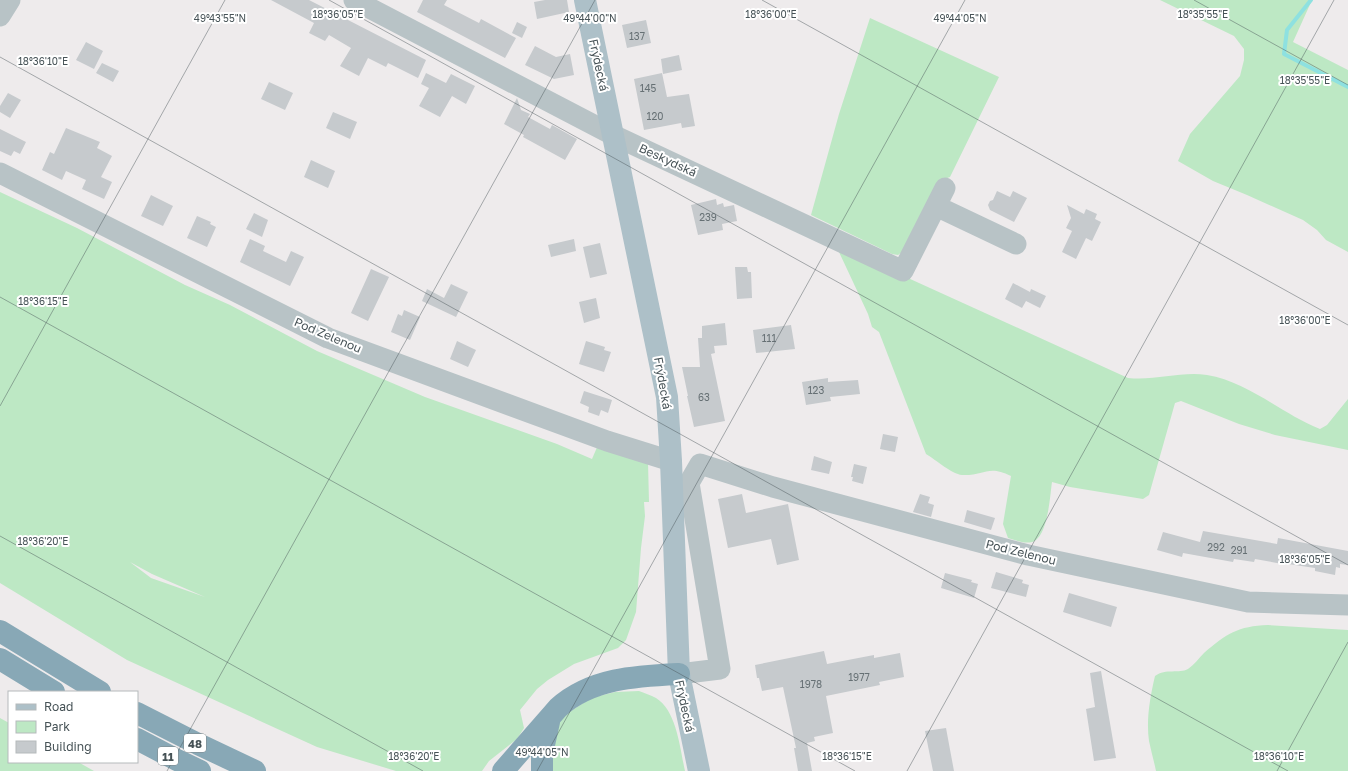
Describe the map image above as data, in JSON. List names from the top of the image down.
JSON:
{
  "streets": {
    "highway": ["48", "11"],
    "main road": ["Frýdecká"],
    "street": ["Beskydská", "Pod Zelenou"]
  },
  "crossings": [
    ["Frýdecká", "Beskydská"],
    ["Frýdecká", "Pod Zelenou"]
  ],
  "house_numbers": [
    "137",
    "145",
    "120",
    "239",
    "111",
    "123",
    "63",
    "292",
    "291",
    "1977",
    "1978"
  ],
  "legend": ["Road", "Park", "Building"],
  "coordinates": [
    "18°36'05\"E",
    "18°36'00\"E",
    "18°35'55\"E",
    "49°43'55\"N",
    "49°44'00\"N",
    "49°44'05\"N",
    "18°36'10\"E",
    "18°36'15\"E",
    "18°36'20\"E"
  ]
}
